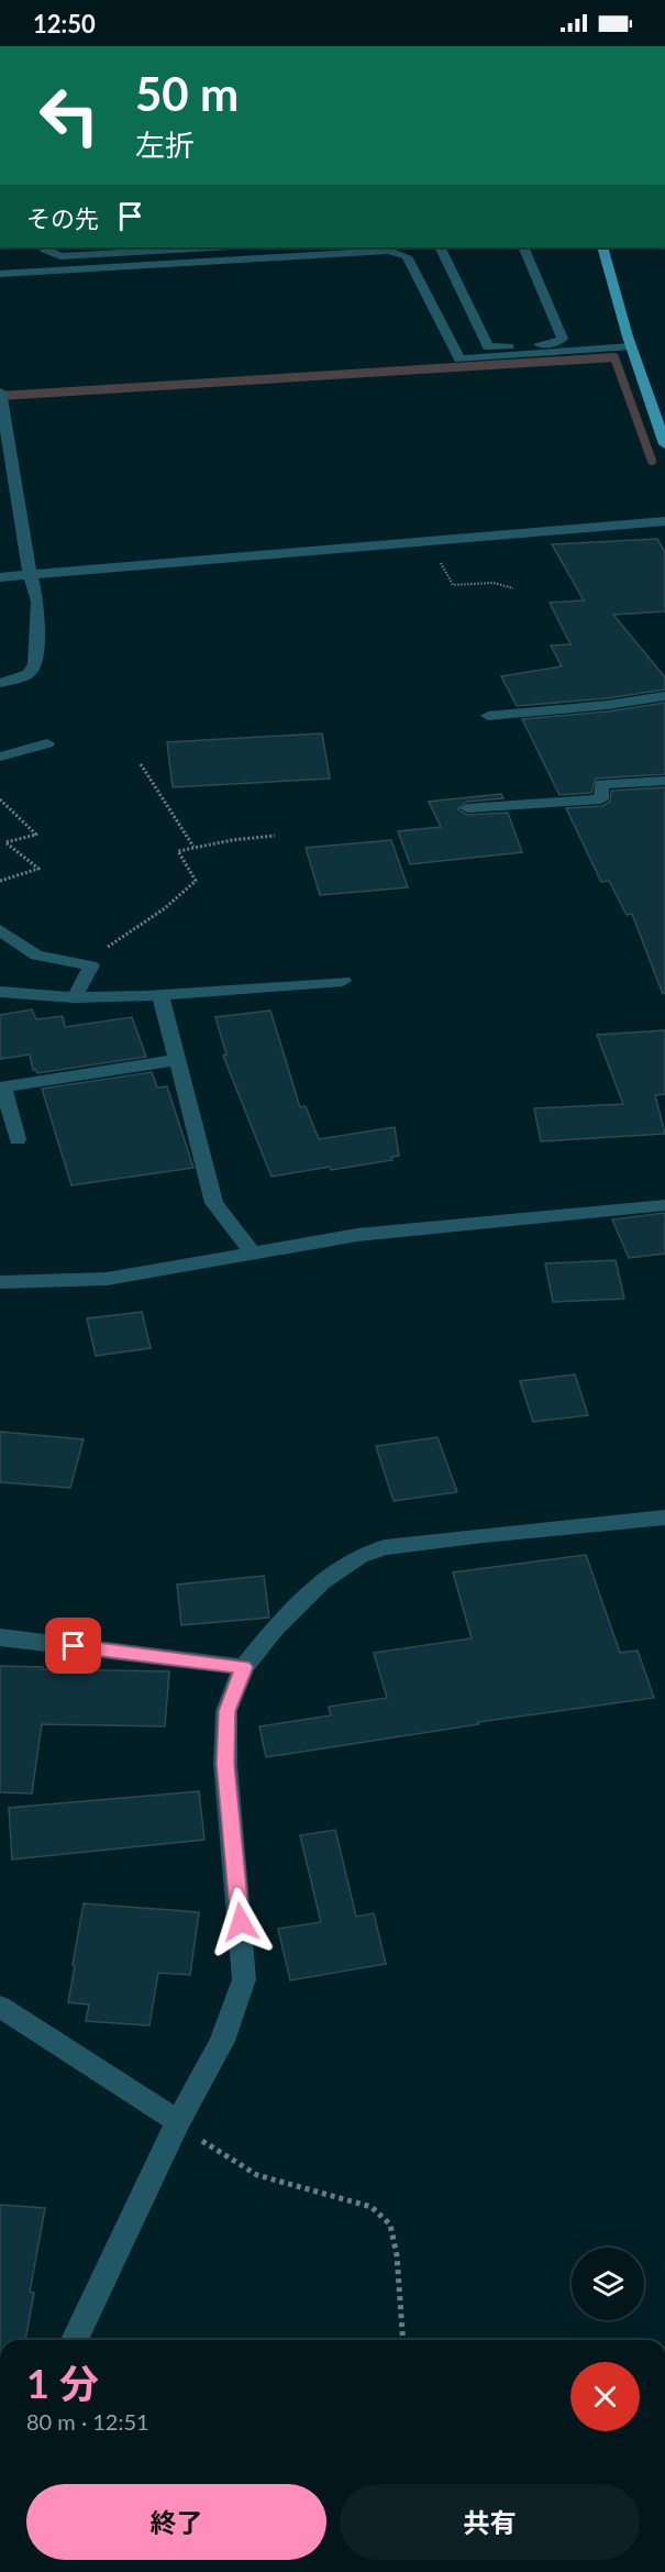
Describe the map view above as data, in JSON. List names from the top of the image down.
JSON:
{
  "page": {
    "status": "12:50",
    "turn": ["50 m", "左折"],
    "then": "その先",
    "heading": ["1 分", "80 m · 12:51"],
    "buttons": ["終了", "共有"]
  }
}
